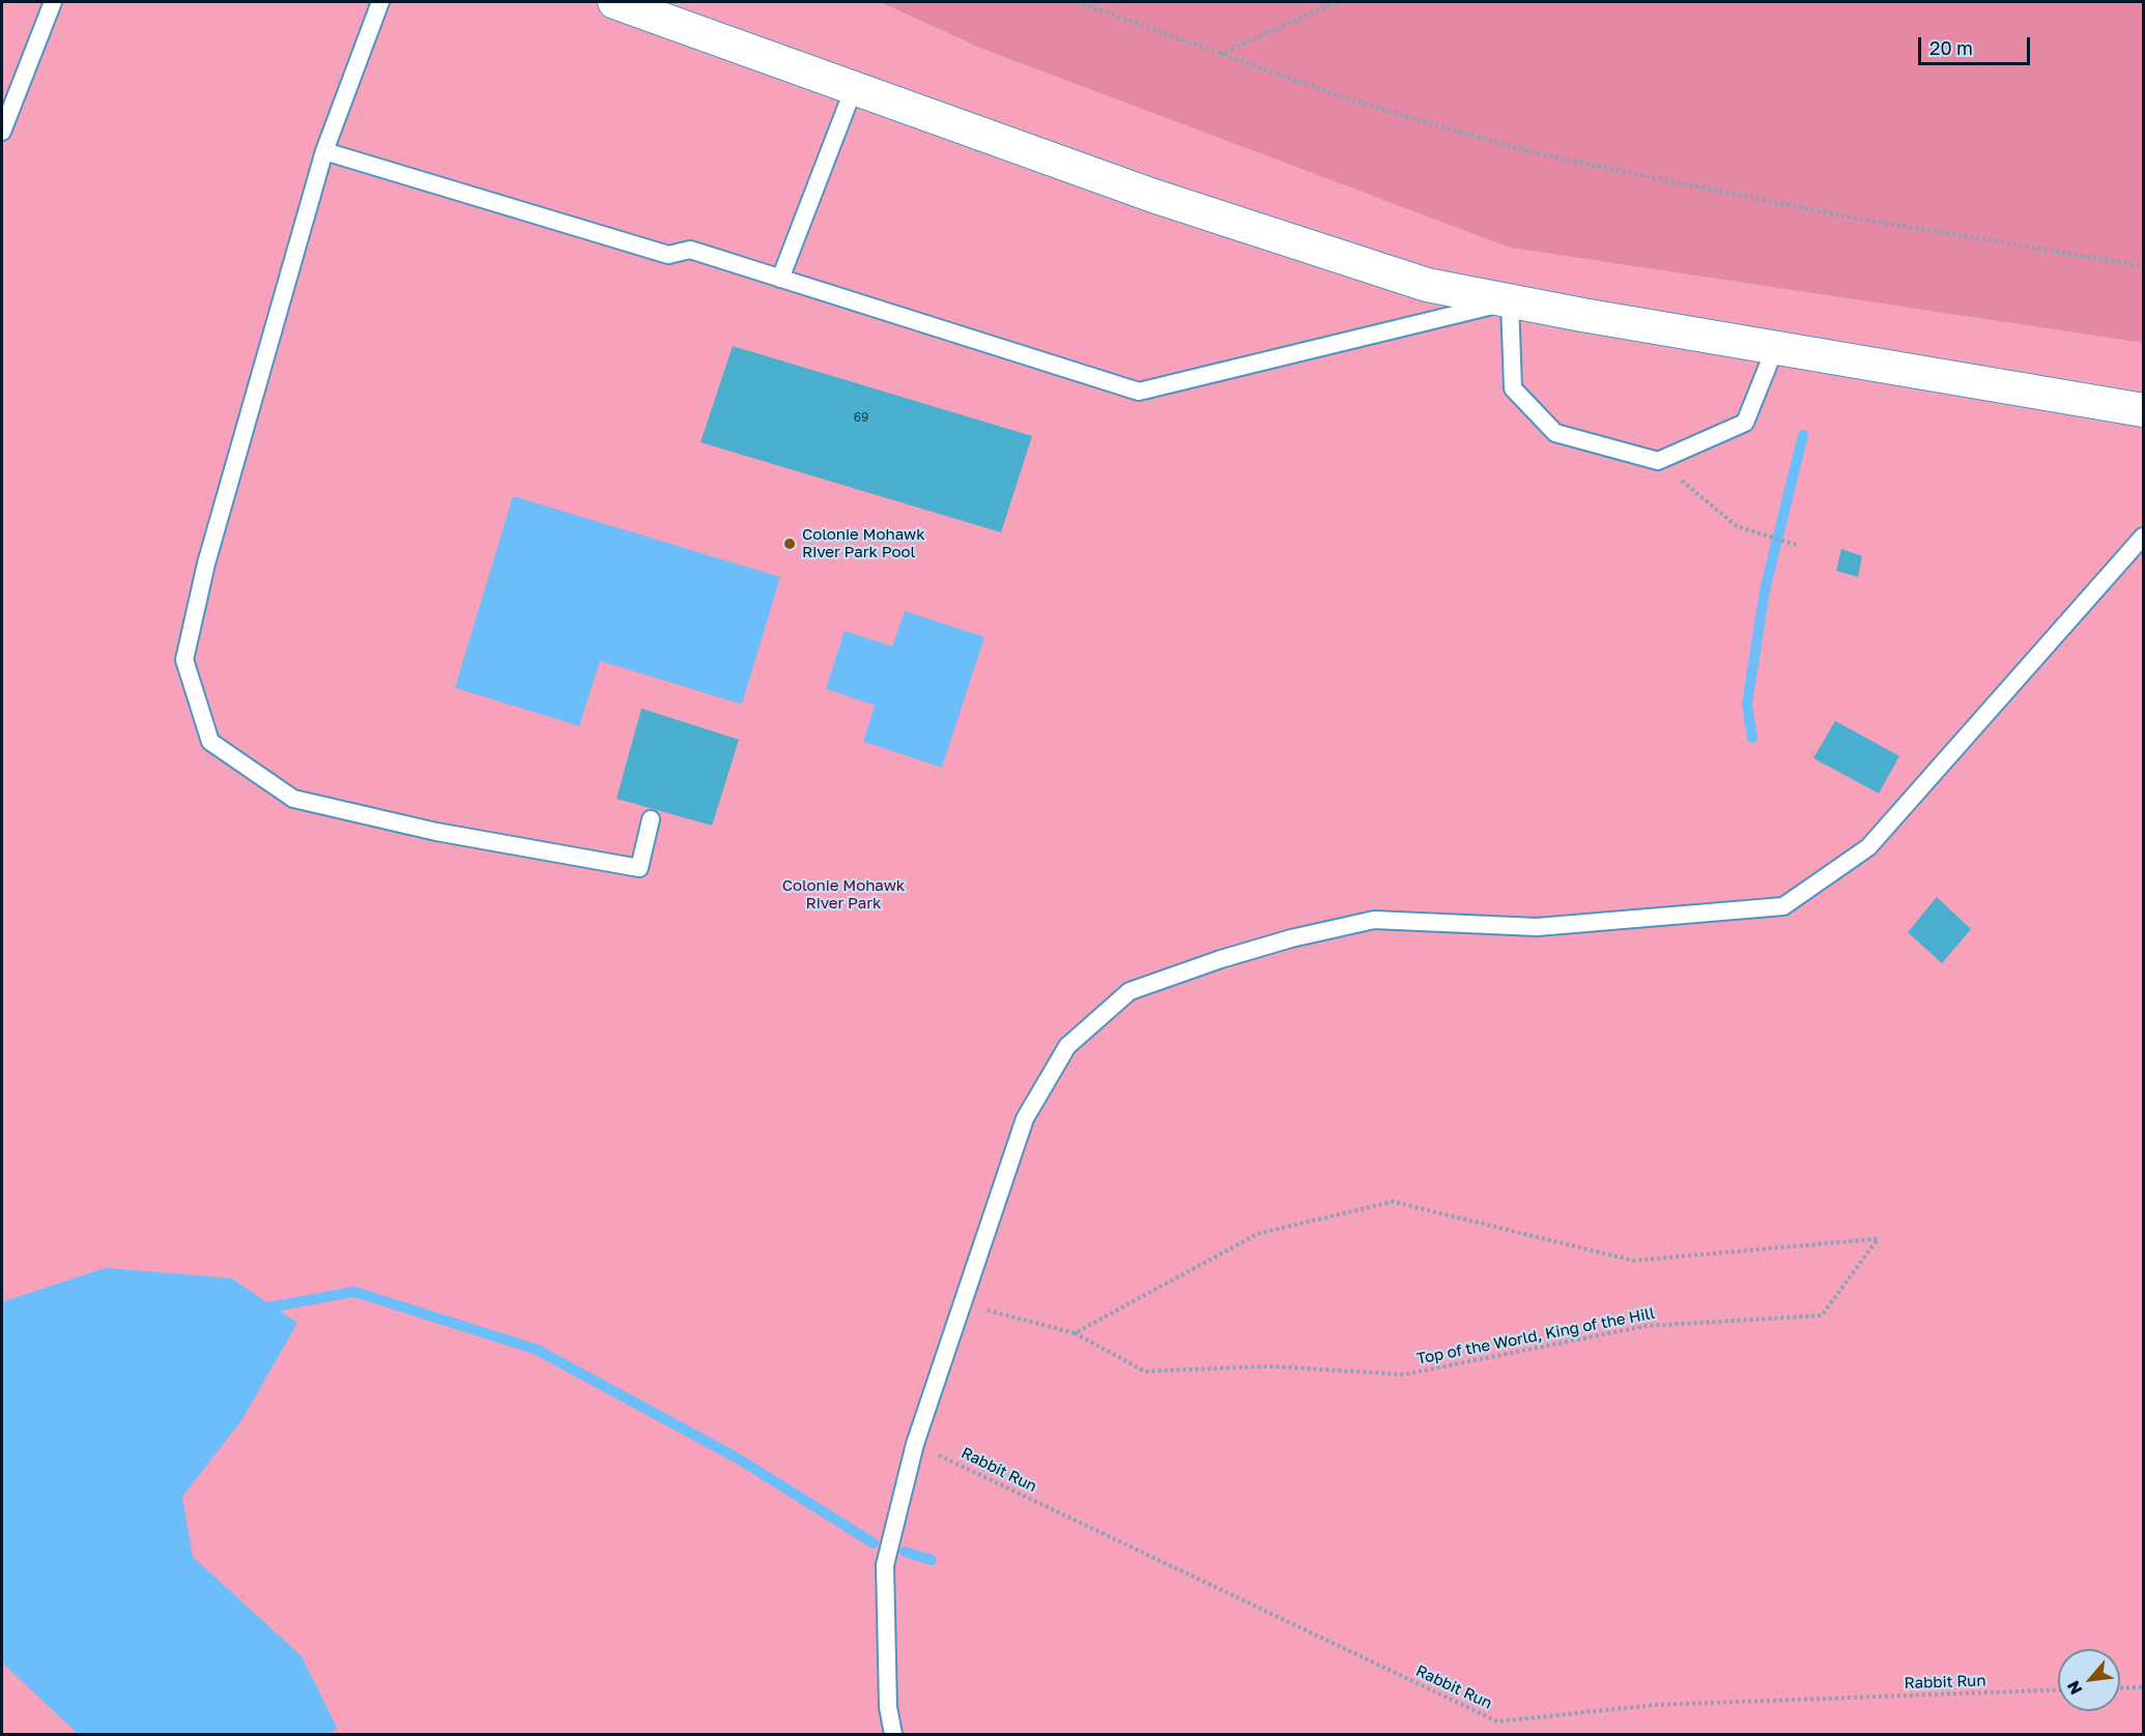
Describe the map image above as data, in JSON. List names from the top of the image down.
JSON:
{
  "streets": {
    "path": ["Top of the World, King of the Hill", "Rabbit Run"]
  },
  "parks": ["Colonie Mohawk River Park"],
  "places": ["Colonie Mohawk River Park Pool"],
  "house_numbers": ["69"],
  "scale_bar": "20 m",
  "north": "bottom left"
}
